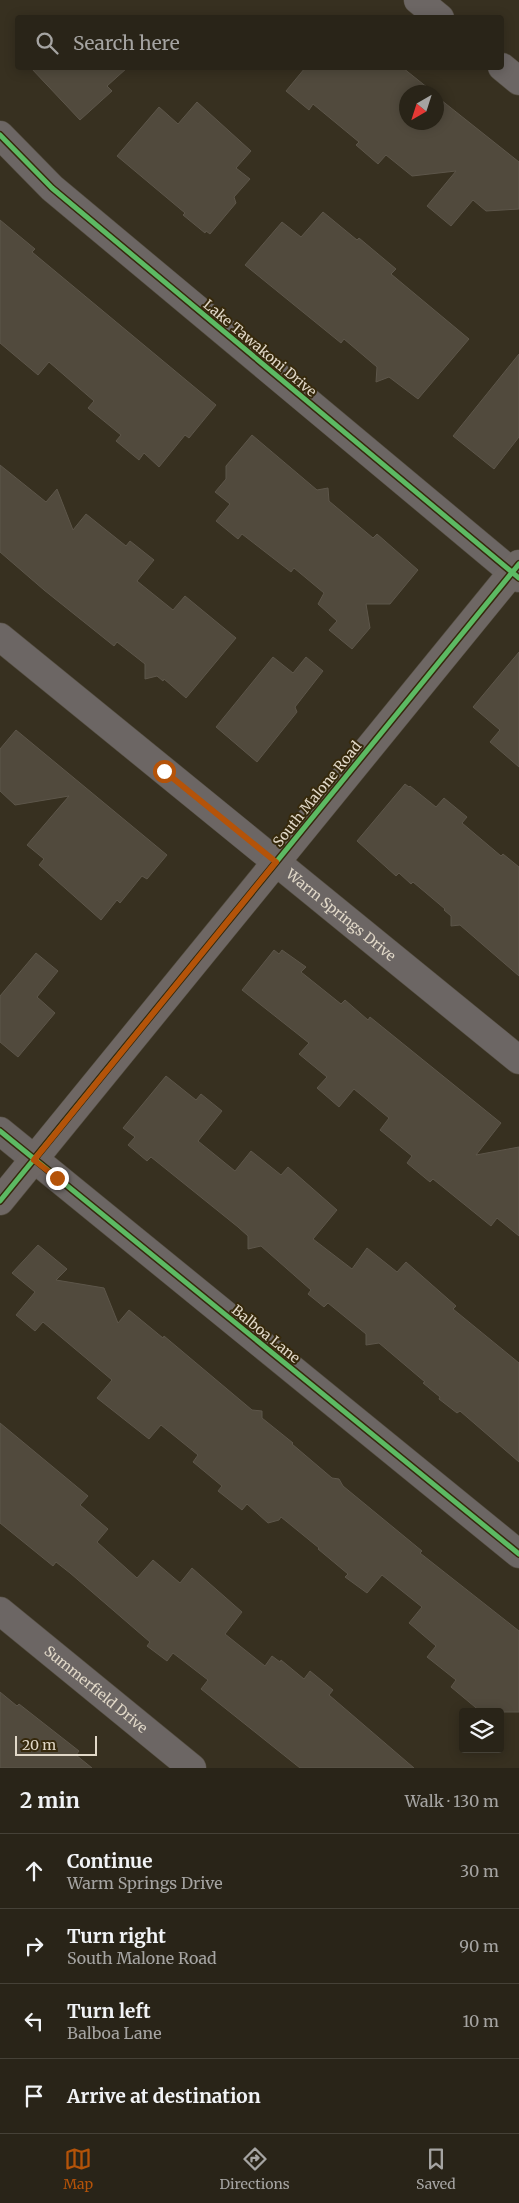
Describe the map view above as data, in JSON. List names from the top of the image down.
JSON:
{
  "streets": {
    "street": [
      "Lake Tawakoni Drive",
      "South Malone Road",
      "Warm Springs Drive",
      "Balboa Lane",
      "Summerfield Drive"
    ]
  },
  "crossings": [
    ["Lake Tawakoni Drive", "South Malone Road"],
    ["South Malone Road", "Warm Springs Drive"],
    ["South Malone Road", "Balboa Lane"]
  ],
  "scale_bar": "20 m",
  "north": "bottom left",
  "page": {
    "search": "Search here",
    "scale": "20 m",
    "heading": ["2 min", "Walk · 130 m"],
    "list": [
      ["Continue", "Warm Springs Drive", "30 m"],
      ["Turn right", "South Malone Road", "90 m"],
      ["Turn left", "Balboa Lane", "10 m"],
      "Arrive at destination"
    ],
    "nav": ["Map", "Directions", "Saved"]
  }
}
